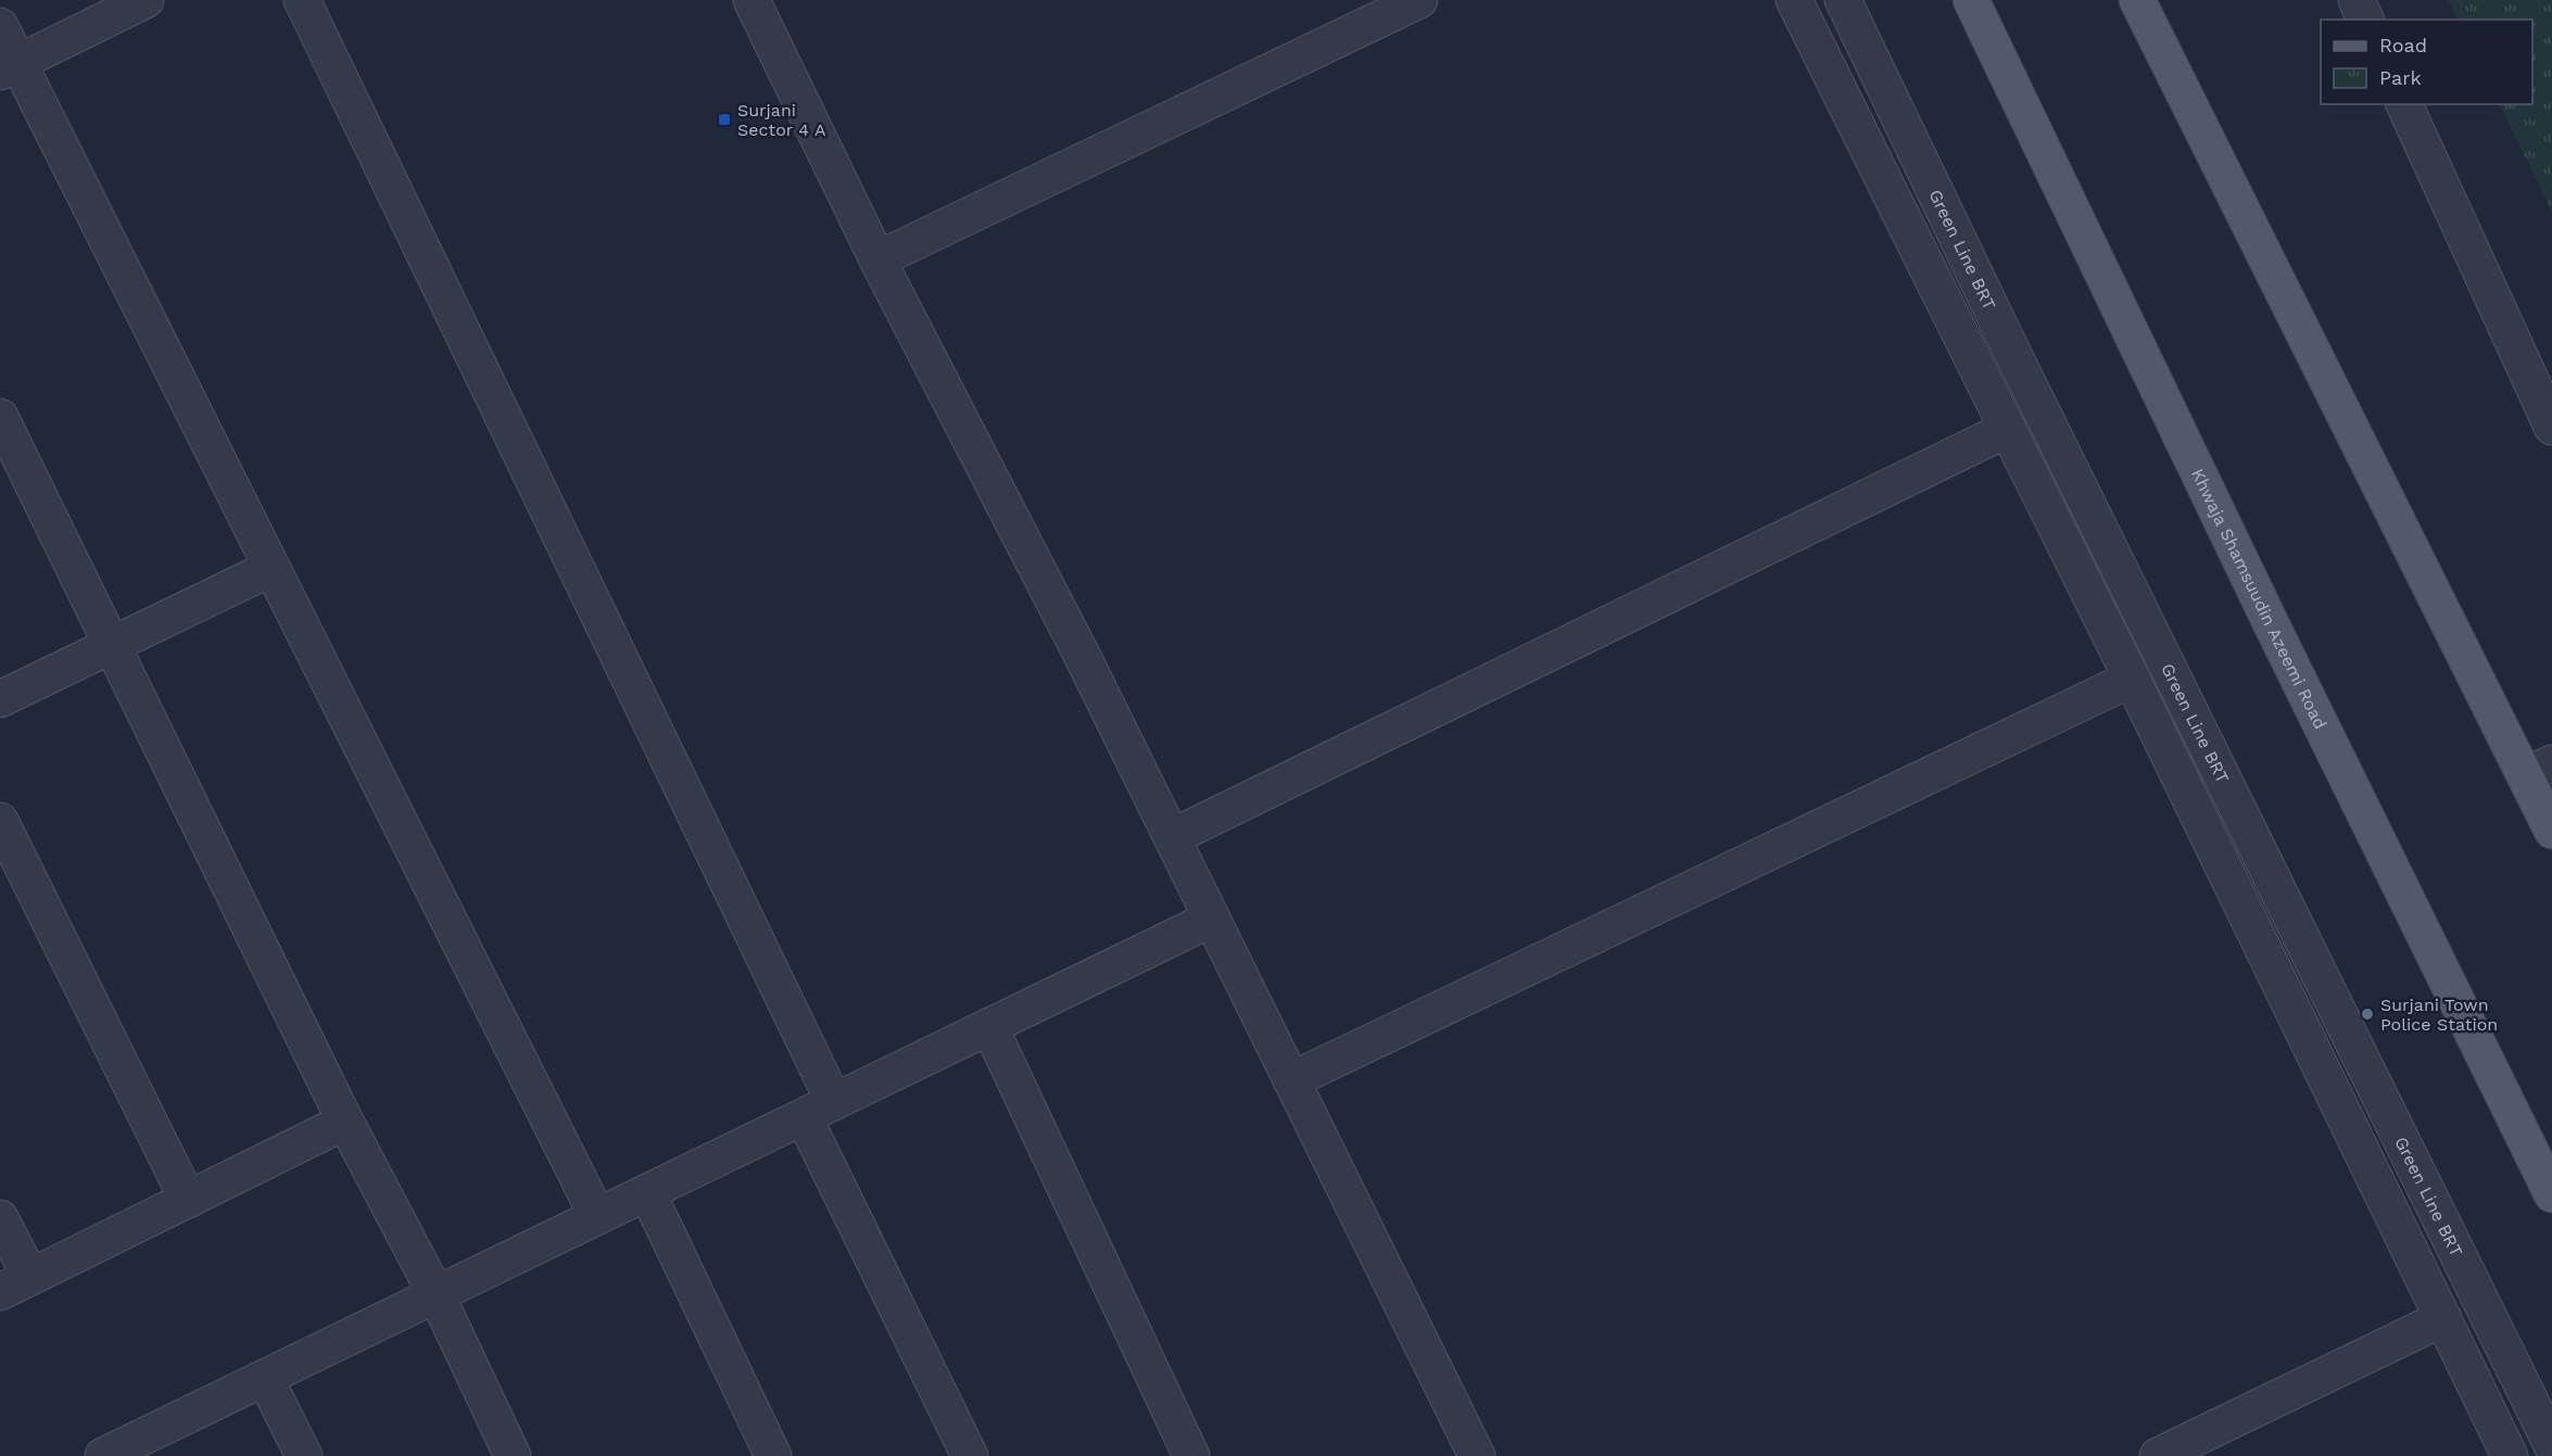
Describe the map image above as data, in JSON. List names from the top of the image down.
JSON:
{
  "streets": {
    "main road": ["Khwaja Shamsuudin Azeemi Road"],
    "street": ["Green Line BRT"]
  },
  "places": {
    "transit": ["Surjani Sector 4 A"],
    "other": ["Surjani Town Police Station"]
  },
  "legend": ["Road", "Park"]
}
